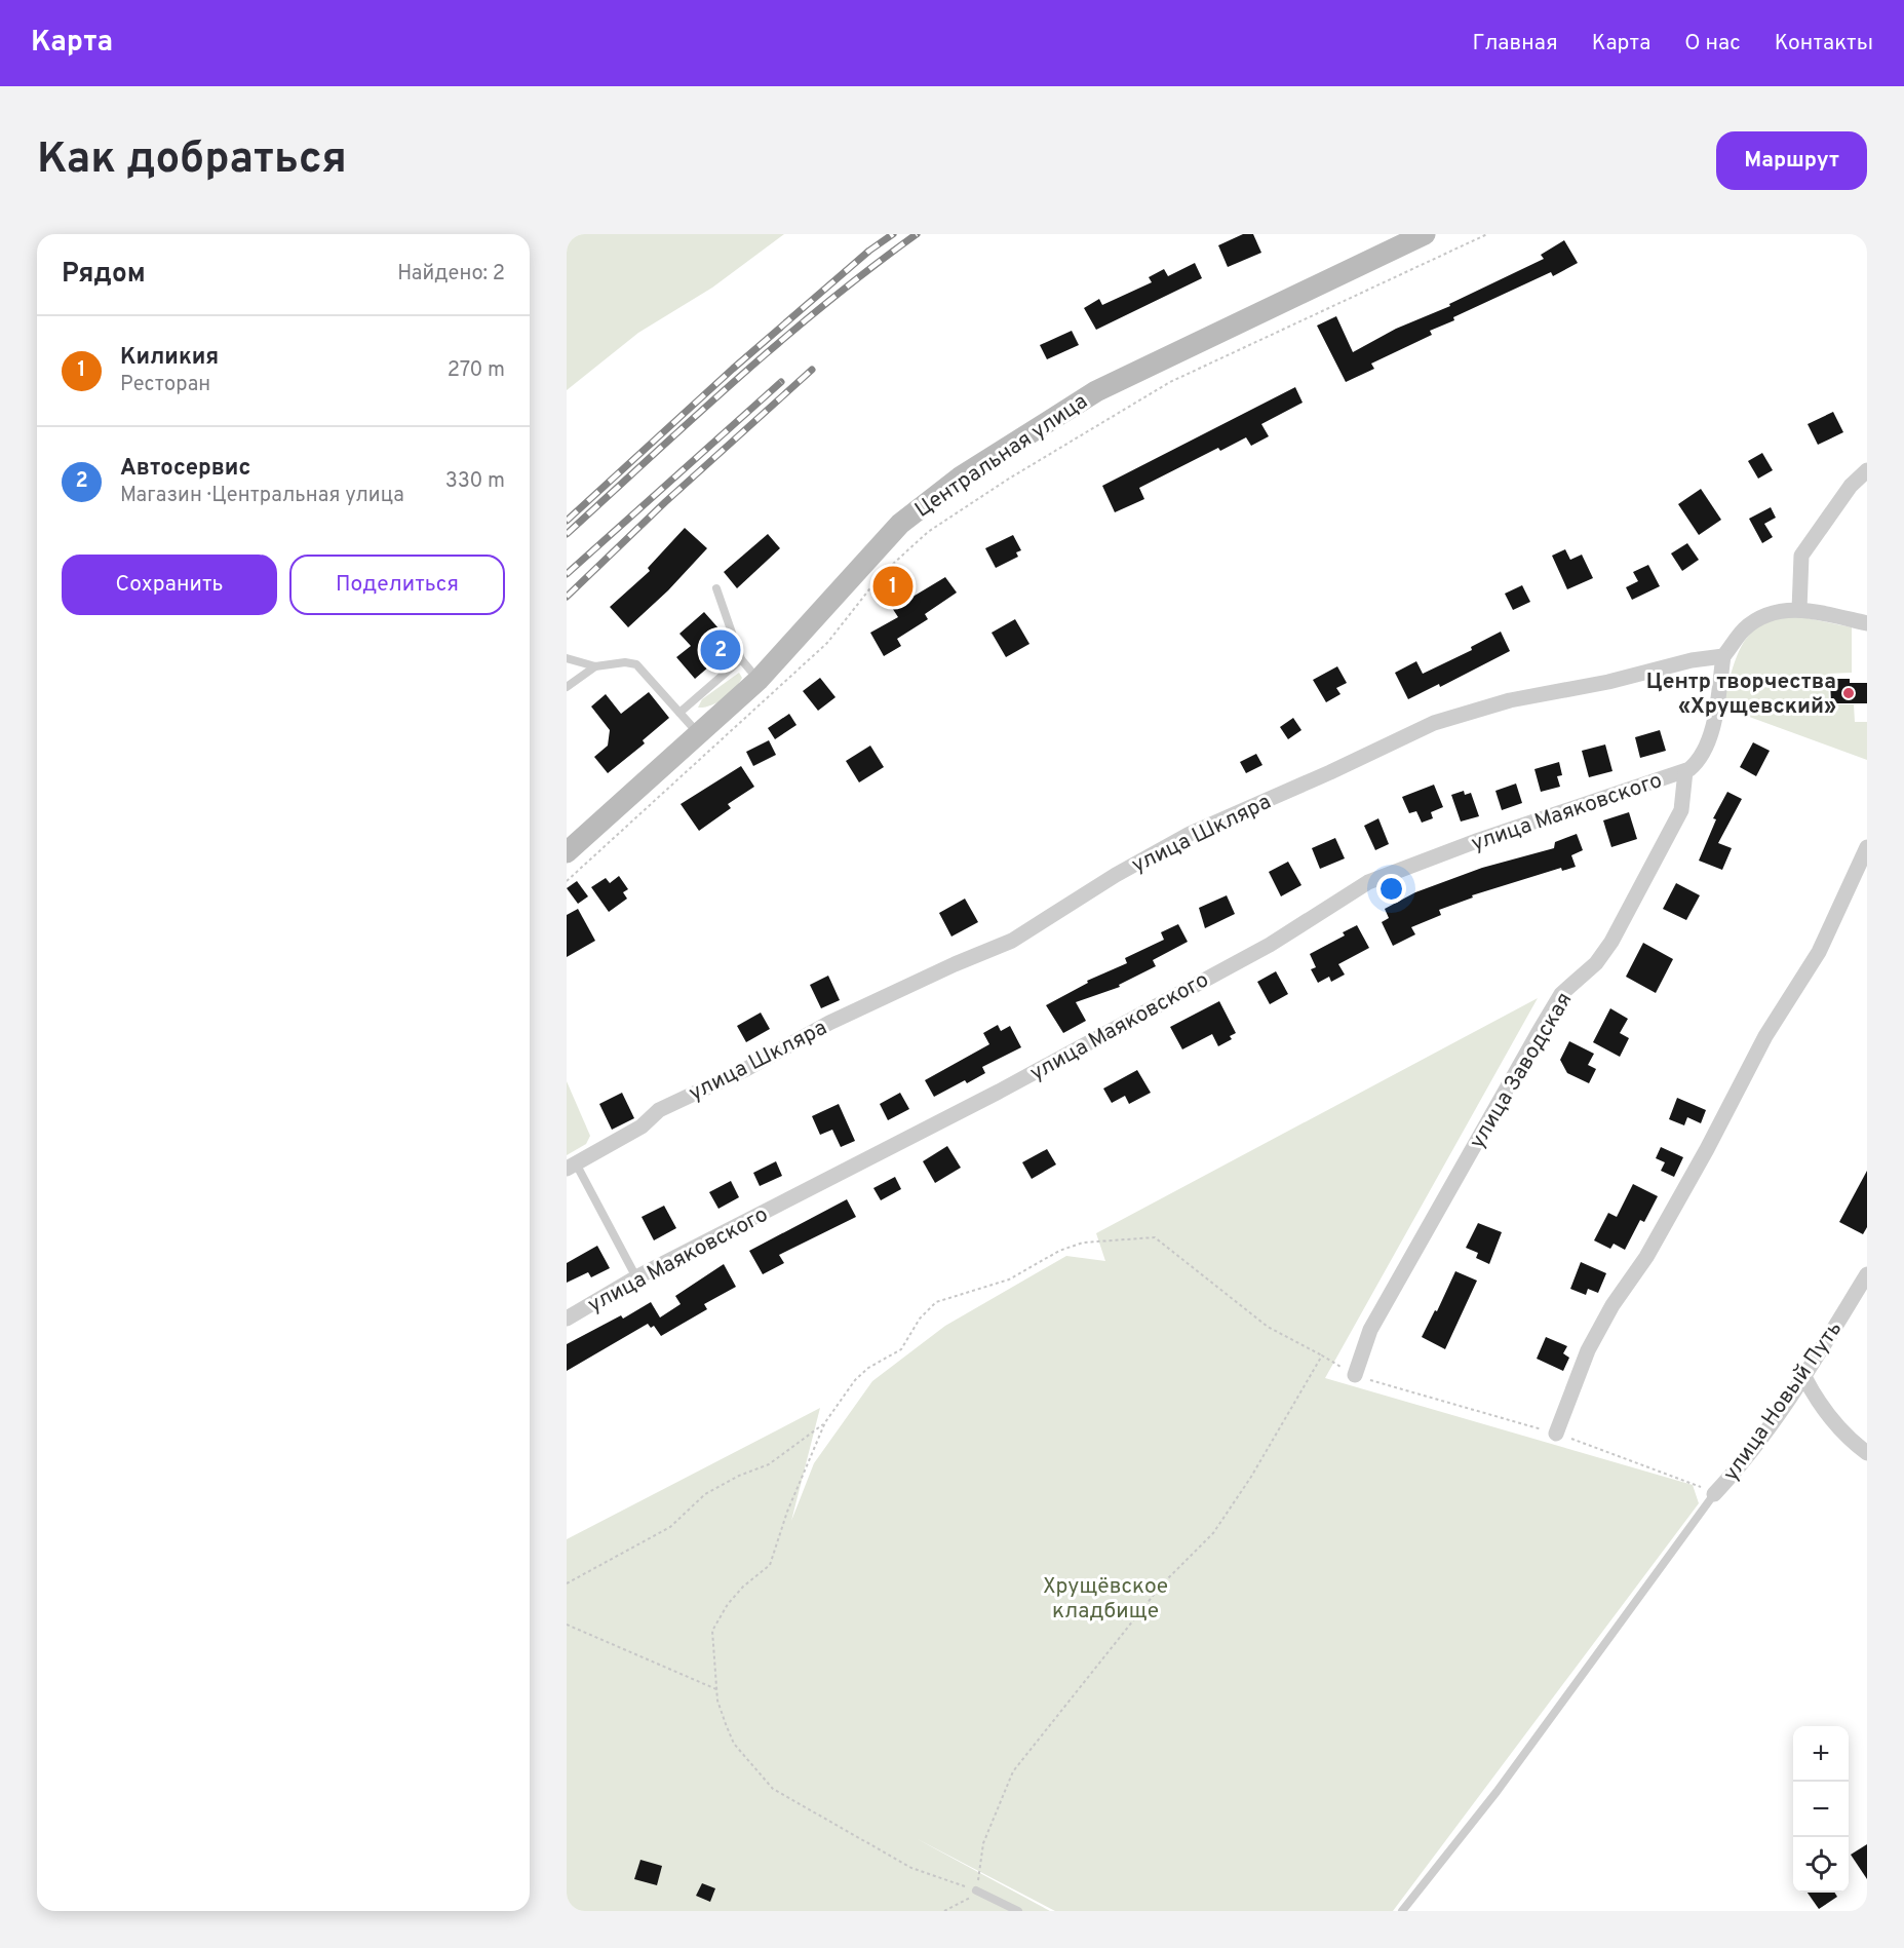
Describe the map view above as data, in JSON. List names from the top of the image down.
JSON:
{
  "streets": {
    "main road": ["Центральная улица"],
    "street": [
      "улица Маяковского",
      "улица Шкляра",
      "улица Заводская",
      "улица Новый Путь"
    ]
  },
  "crossings": [
    ["улица Маяковского", "улица Заводская"]
  ],
  "parks": ["Хрущёвское кладбище"],
  "places": ["Центр творчества «Хрущевский»"],
  "page": {
    "header": "Карта",
    "nav": [
      "Главная",
      "Карта",
      "О нас",
      "Контакты"
    ],
    "buttons": [
      "Маршрут",
      ["Сохранить", "Поделиться"]
    ],
    "title": "Как добраться",
    "heading": ["Рядом", "Найдено: 2"],
    "list": [
      {
        "mark": "1",
        "name": "Киликия",
        "note": "Ресторан",
        "value": "270 m"
      },
      {
        "mark": "2",
        "name": "Автосервис",
        "note": "Магазин · Центральная улица",
        "value": "330 m"
      }
    ],
    "pins": ["1", "2"],
    "map_buttons": ["+", "−"]
  }
}
